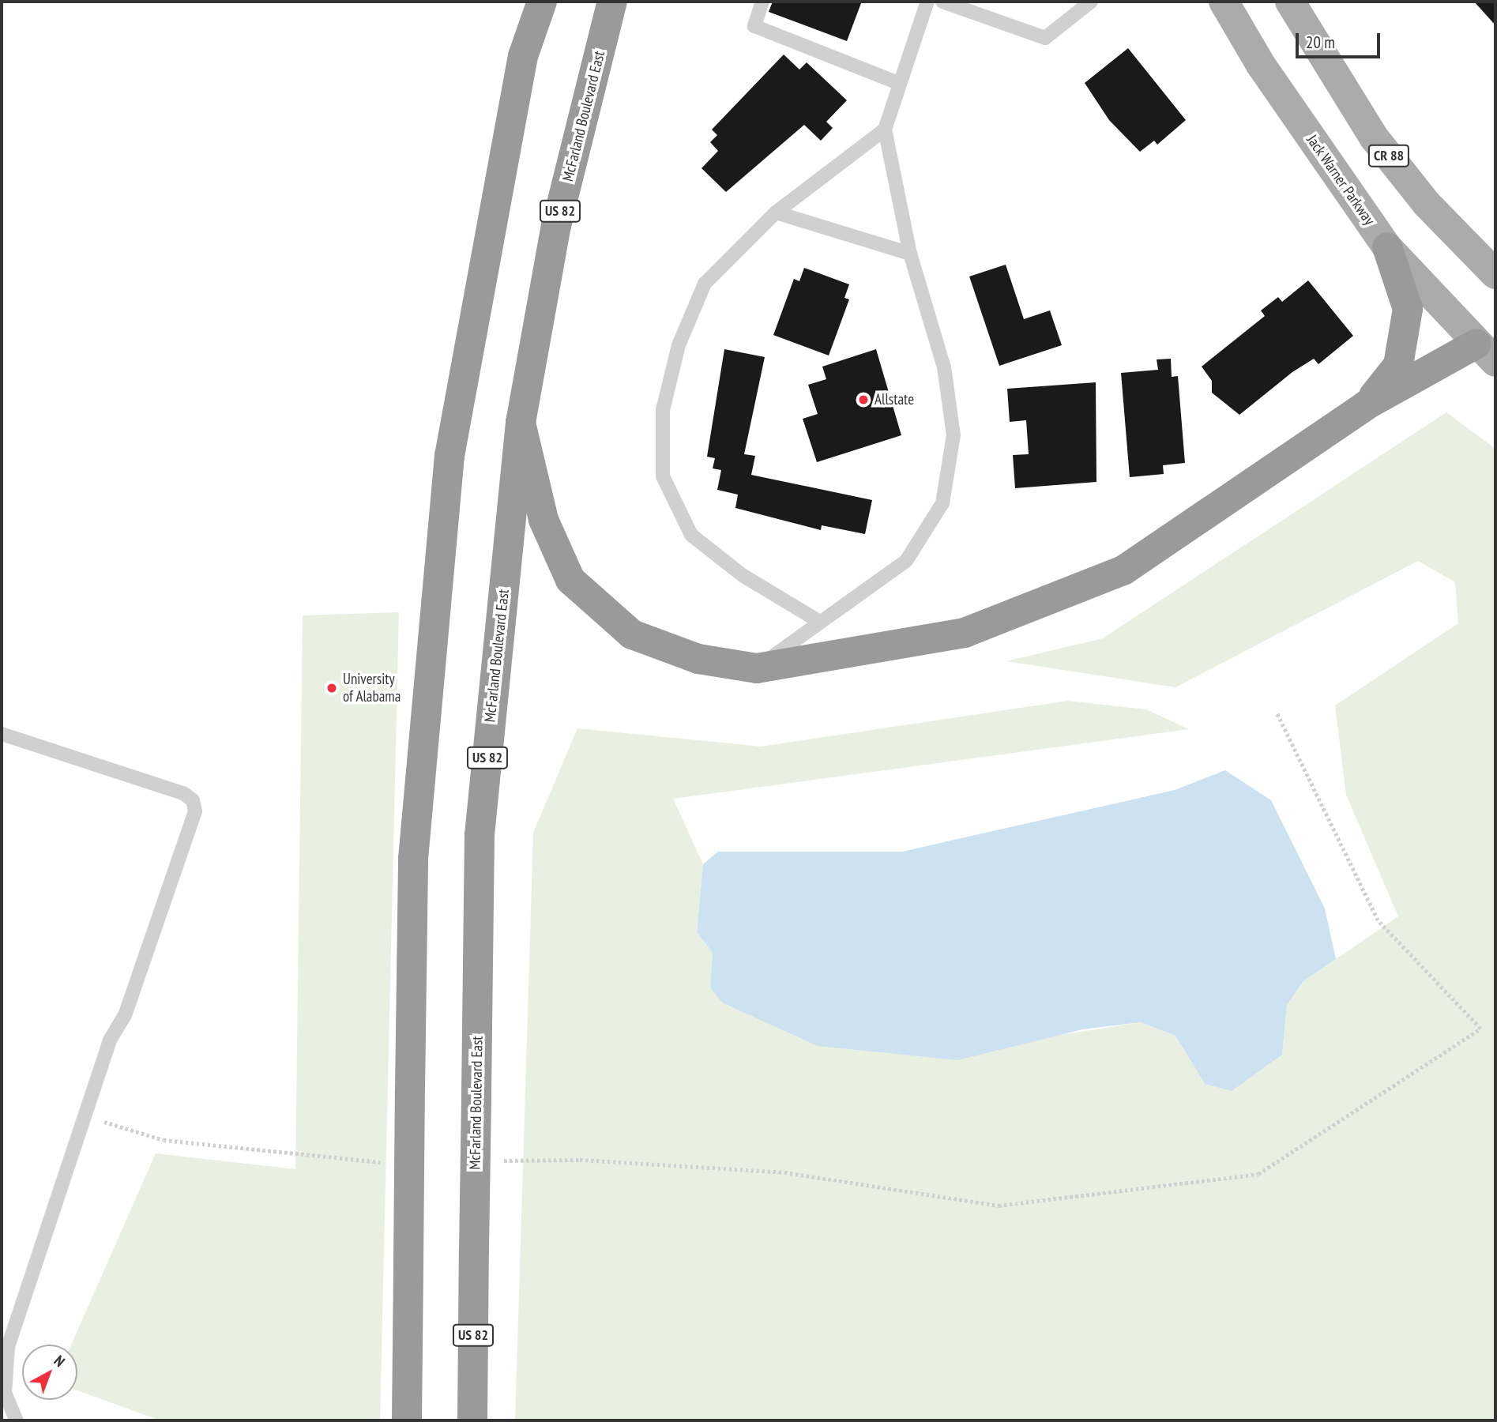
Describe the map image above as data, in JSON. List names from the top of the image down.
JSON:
{
  "streets": {
    "highway": ["McFarland Boulevard East", "US 82"],
    "main road": ["CR 88", "Jack Warner Parkway"]
  },
  "places": ["Allstate", "University of Alabama"],
  "scale_bar": "20 m",
  "north": "top right"
}
